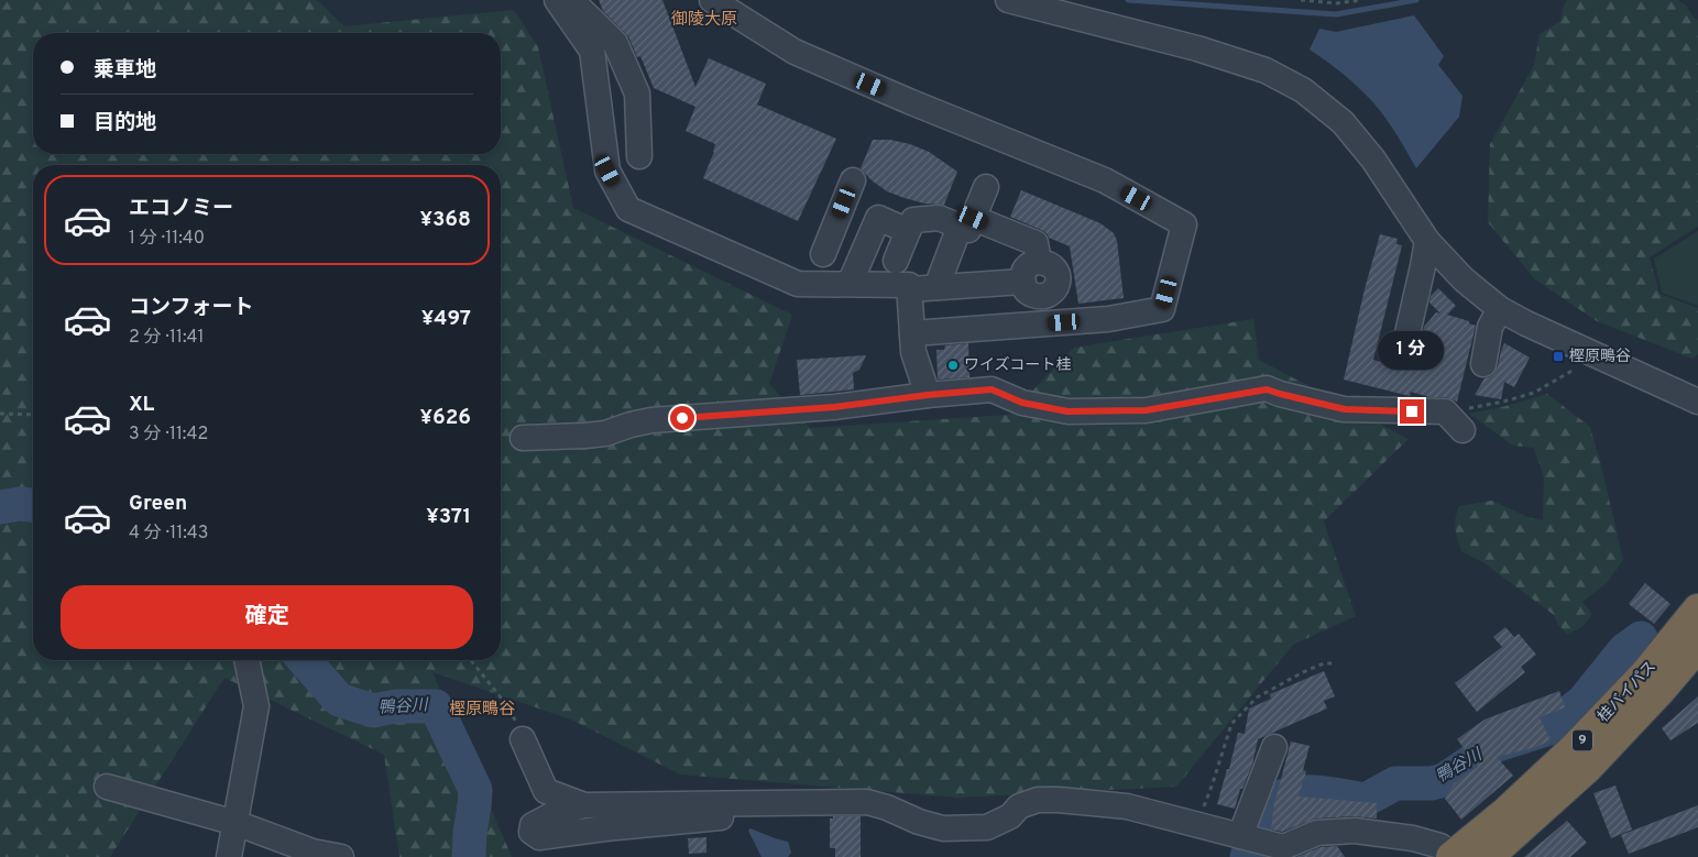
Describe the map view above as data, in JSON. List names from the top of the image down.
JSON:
{
  "streets": {
    "highway": ["桂バイパス", "9"]
  },
  "districts": ["御陵大原", "樫原鴫谷"],
  "water": ["鴨谷川"],
  "places": {
    "transit": ["樫原鴫谷"],
    "other": ["ワイズコート桂"]
  },
  "page": {
    "banner": ["乗車地", "目的地"],
    "list": [
      {
        "name": "エコノミー",
        "note": "1 分 · 11:40",
        "value": "¥368"
      },
      {
        "name": "コンフォート",
        "note": "2 分 · 11:41",
        "value": "¥497"
      },
      {
        "name": "XL",
        "note": "3 分 · 11:42",
        "value": "¥626"
      },
      {
        "name": "Green",
        "note": "4 分 · 11:43",
        "value": "¥371"
      }
    ],
    "bubble": "1 分",
    "buttons": "確定"
  }
}
